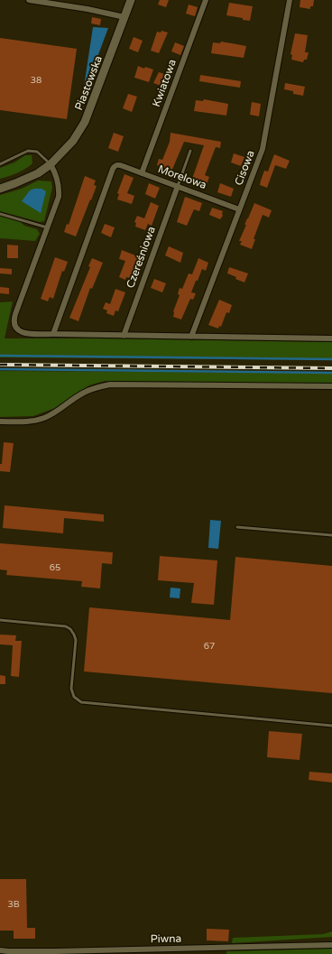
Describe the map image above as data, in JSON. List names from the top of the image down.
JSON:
{
  "streets": {
    "street": [
      "Piastowska",
      "Kwiatowa",
      "Cisowa",
      "Morelowa",
      "Czereśniowa",
      "Piwna"
    ]
  },
  "crossings": [
    ["Kwiatowa", "Morelowa"],
    ["Cisowa", "Morelowa"],
    ["Morelowa", "Czereśniowa"]
  ],
  "house_numbers": [
    "38",
    "65",
    "67",
    "3B"
  ]
}
